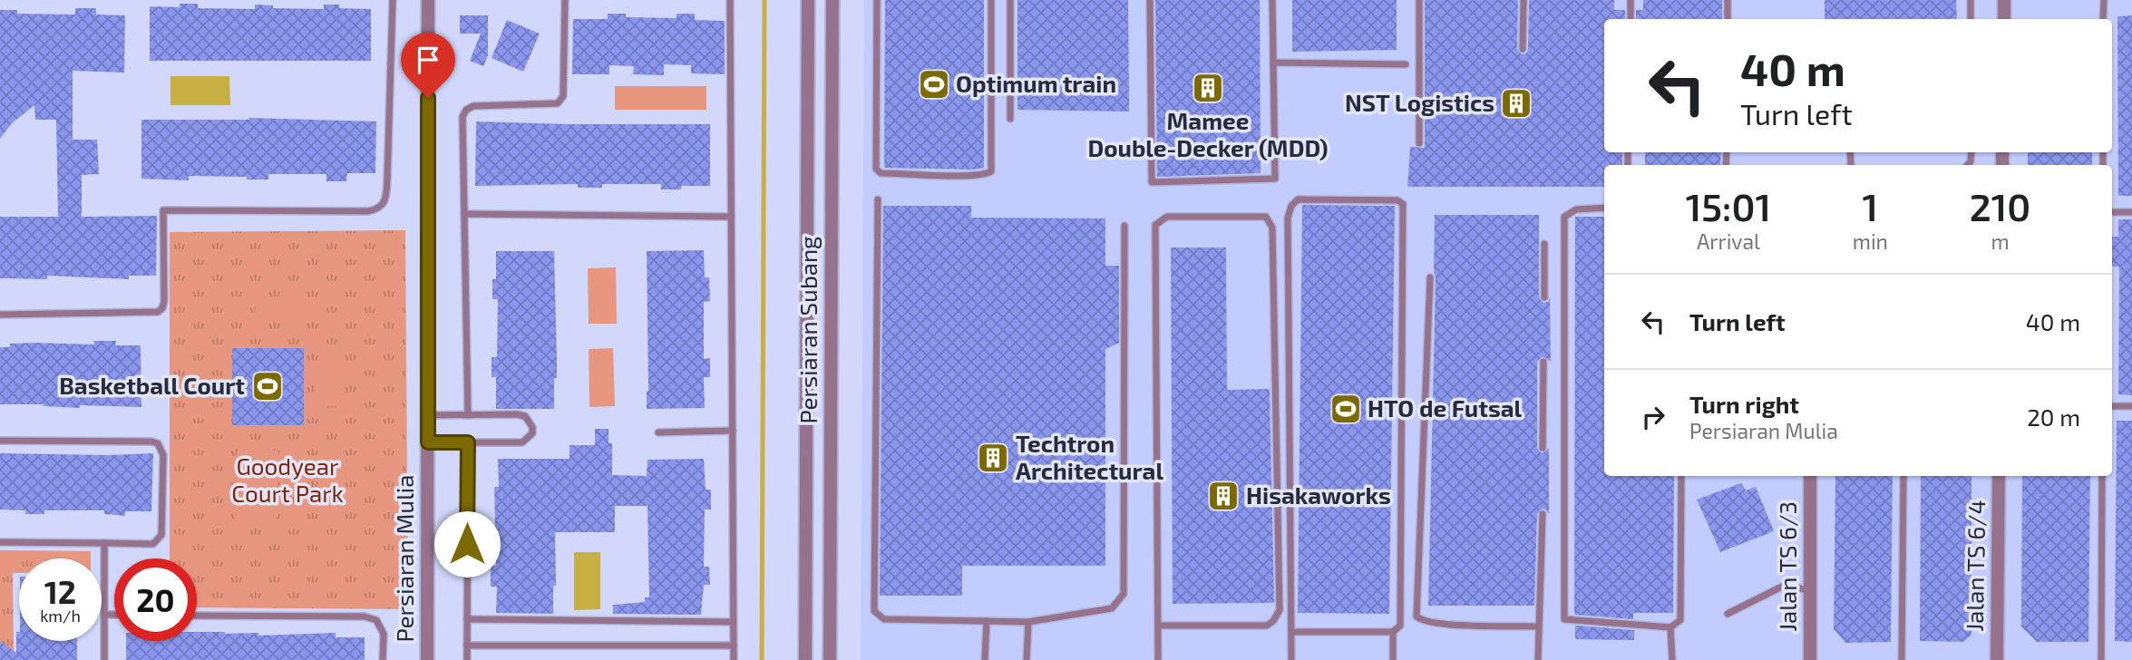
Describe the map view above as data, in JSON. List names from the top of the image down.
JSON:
{
  "streets": {
    "street": [
      "Persiaran Subang",
      "Persiaran Mulia",
      "Jalan TS 6/4",
      "Jalan TS 6/3"
    ]
  },
  "parks": ["Goodyear Court Park"],
  "places": {
    "sports": ["Optimum train", "Basketball Court", "HTO de Futsal"],
    "building": [
      "Mamee Double-Decker (MDD)",
      "NST Logistics",
      "Techtron Architectural",
      "Hisakaworks"
    ]
  },
  "page": {
    "turn": ["40 m", "Turn left"],
    "eta": [
      "15:01",
      "Arrival",
      "1",
      "min",
      "210",
      "m"
    ],
    "list": [
      {
        "name": "Turn left",
        "value": "40 m"
      },
      {
        "name": "Turn right",
        "note": "Persiaran Mulia",
        "value": "20 m"
      }
    ],
    "speed": "12 km/h",
    "limit": "20"
  }
}
